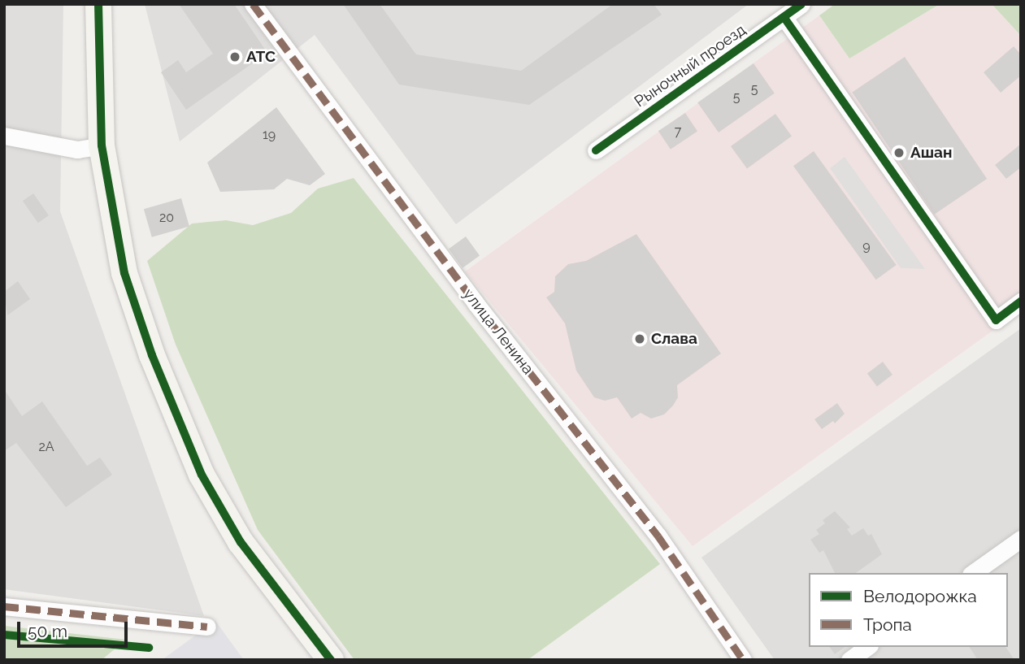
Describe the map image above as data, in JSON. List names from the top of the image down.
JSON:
{
  "streets": {
    "street": ["Рыночный проезд", "улица Ленина"]
  },
  "places": ["АТС", "Ашан", "Слава"],
  "house_numbers": [
    "5",
    "5",
    "7",
    "19",
    "20",
    "9",
    "2А"
  ],
  "legend": ["Велодорожка", "Тропа"],
  "scale_bar": "50 m"
}
